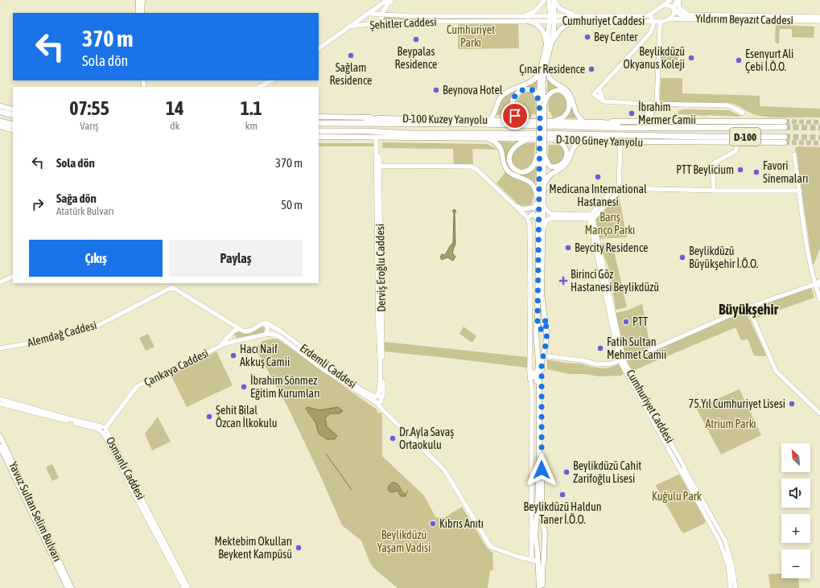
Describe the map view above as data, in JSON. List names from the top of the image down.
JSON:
{
  "streets": {
    "highway": ["D-100"],
    "main road": [
      "Yıldırım Beyazıt Caddesi",
      "Cumhuriyet Caddesi",
      "Şehitler Caddesi",
      "D-100 Kuzey Yanyolu",
      "D-100 Güney Yanyolu",
      "Derviş Eroğlu Caddesi",
      "Alemdağ Caddesi",
      "Erdemli Caddesi",
      "Çankaya Caddesi",
      "Osmanlı Caddesi",
      "Yavuz Sultan Selim Bulvarı"
    ]
  },
  "crossings": [
    ["Yıldırım Beyazıt Caddesi", "Cumhuriyet Caddesi"],
    ["Cumhuriyet Caddesi", "Şehitler Caddesi"],
    ["D-100", "D-100 Güney Yanyolu"],
    ["D-100 Güney Yanyolu", "Derviş Eroğlu Caddesi"],
    ["Derviş Eroğlu Caddesi", "Erdemli Caddesi"],
    ["Erdemli Caddesi", "Çankaya Caddesi"],
    ["Çankaya Caddesi", "Osmanlı Caddesi"]
  ],
  "districts": ["Büyükşehir"],
  "parks": [
    "Cumhuriyet Parkı",
    "Barış Manço Parkı",
    "Atrium Parkı",
    "Kuğulu Park",
    "Beylikdüzü Yaşam Vadisi"
  ],
  "places": {
    "other": [
      "Bey Center",
      "Beypalas Residence",
      "Sağlam Residence",
      "Beylikdüzü Okyanus Koleji",
      "Esenyurt Ali Çebi İ.Ö.O.",
      "Çınar Residence",
      "Beynova Hotel",
      "İbrahim Mermer Camii",
      "PTT Beylicium",
      "Favori Sinemaları",
      "Medicana International Hastanesi",
      "Beycity Residence",
      "Beylikdüzü Büyükşehir İ.Ö.O.",
      "PTT",
      "Fatih Sultan Mehmet Camii",
      "Hacı Naif Akkuş Camii",
      "İbrahim Sönmez Eğitim Kurumları",
      "75.Yıl Cumhuriyet Lisesi",
      "Şehit Bilal Özcan İlkokulu",
      "Dr.Ayla Savaş Ortaokulu",
      "Beylikdüzü Cahit Zarifoğlu Lisesi",
      "Beylikdüzü Haldun Taner İ.Ö.O.",
      "Kıbrıs Anıtı",
      "Mektebim Okulları Beykent Kampüsü"
    ],
    "health": ["Birinci Göz Hastanesi Beylikdüzü"]
  },
  "north": "top left",
  "page": {
    "turn": ["370 m", "Sola dön"],
    "eta": [
      "07:55",
      "Varış",
      "14",
      "dk",
      "1.1",
      "km"
    ],
    "list": [
      {
        "name": "Sola dön",
        "value": "370 m"
      },
      {
        "name": "Sağa dön",
        "note": "Atatürk Bulvarı",
        "value": "50 m"
      }
    ],
    "buttons": ["Çıkış", "Paylaş"],
    "map_buttons": ["+", "−"]
  }
}
